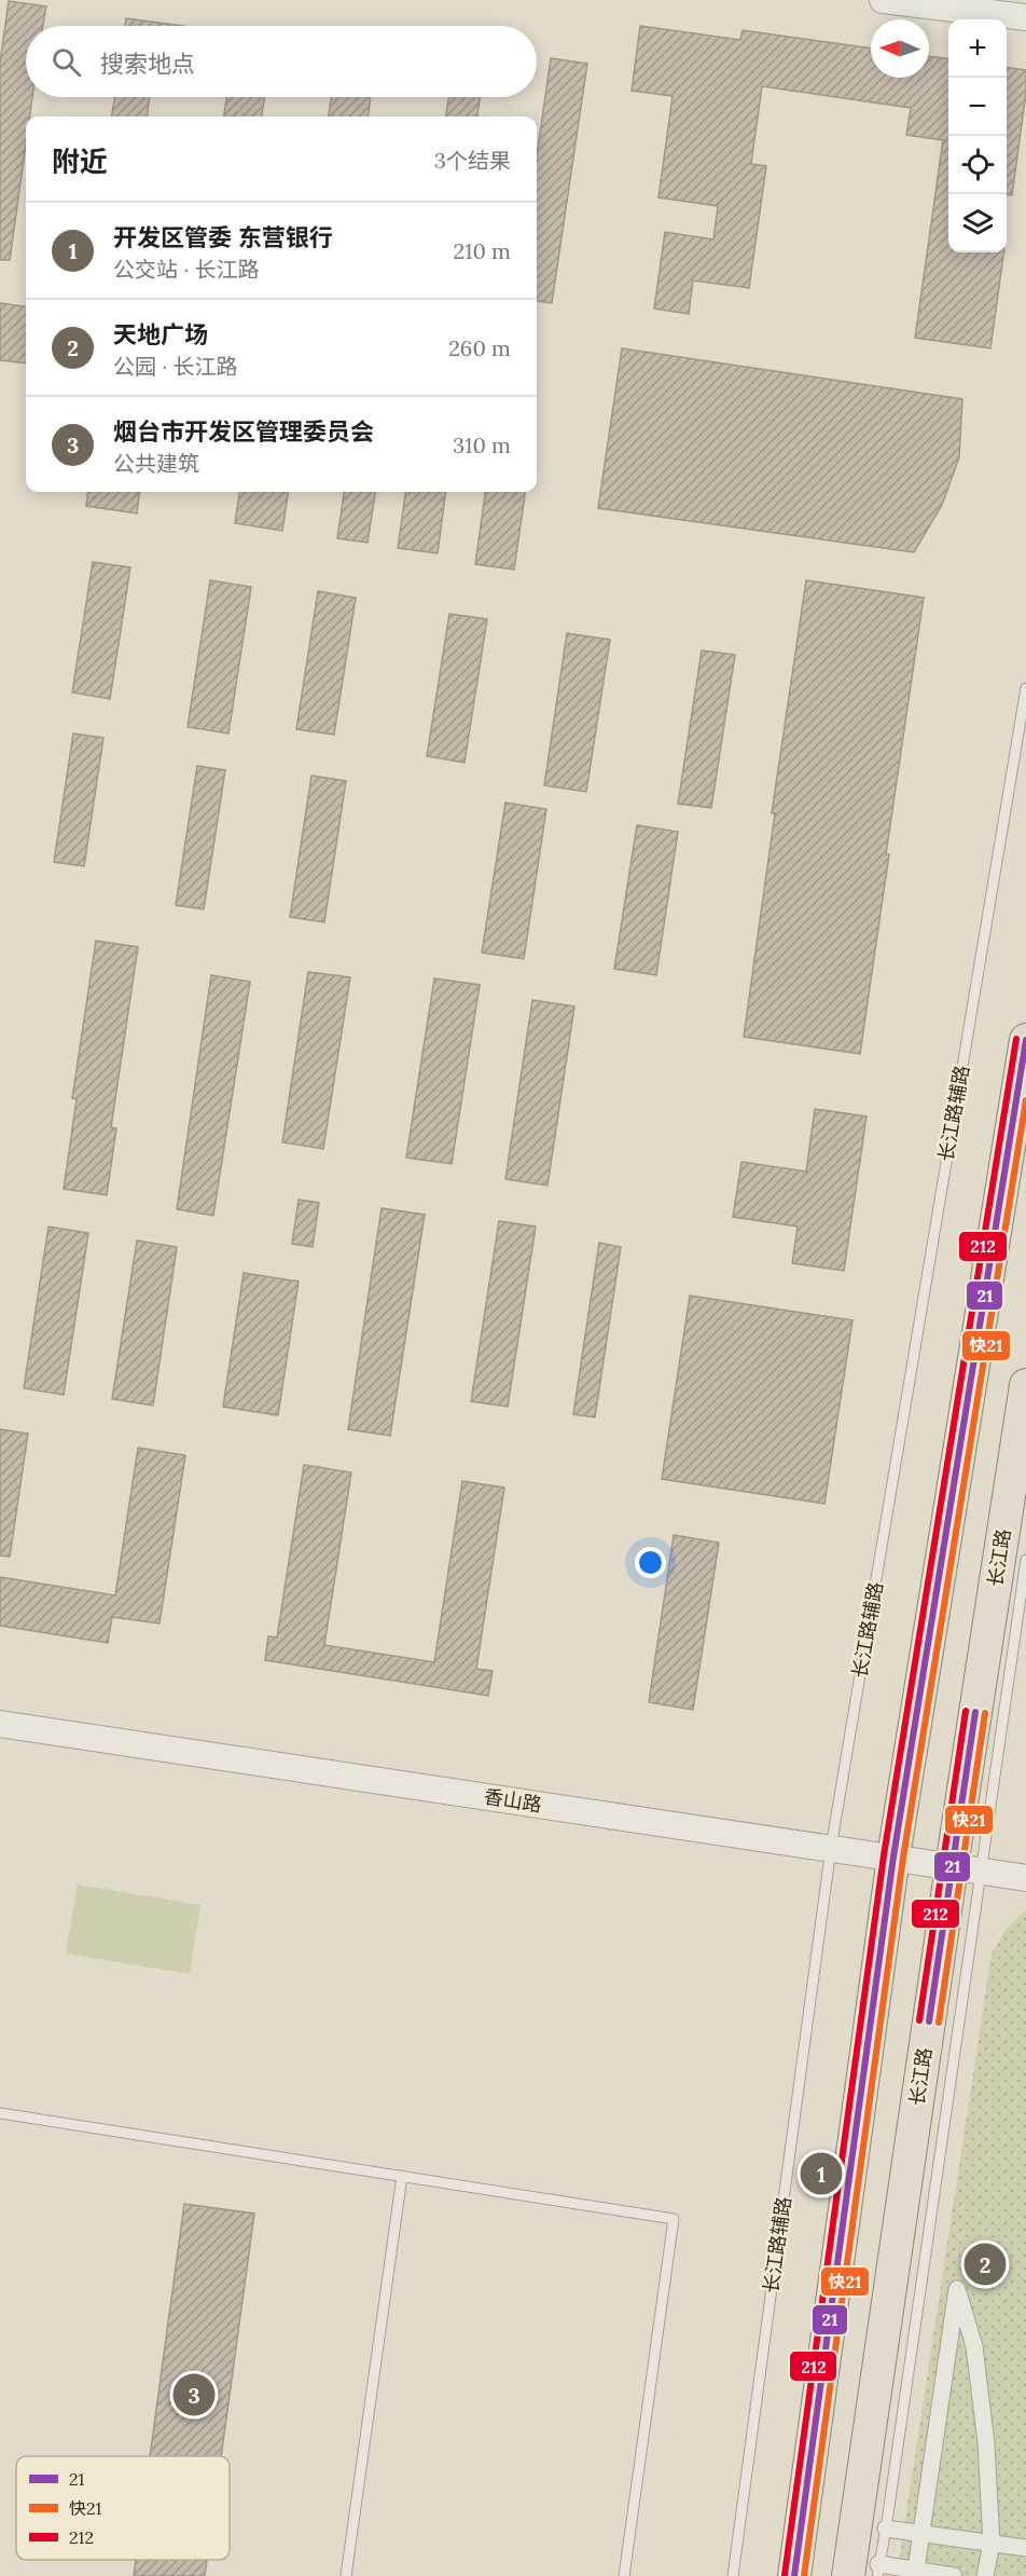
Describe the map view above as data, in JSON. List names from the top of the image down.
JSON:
{
  "streets": {
    "main road": ["长江路"],
    "street": ["香山路"],
    "lane": ["长江路辅路"]
  },
  "crossings": [
    ["长江路辅路", "香山路"],
    ["长江路", "香山路"]
  ],
  "lines": ["transit line 212", "transit line 21", "transit line 快21"],
  "legend": ["21", "快21", "212"],
  "north": "left",
  "page": {
    "map_buttons": ["+", "−"],
    "search": "搜索地点",
    "heading": ["附近", "3个结果"],
    "list": [
      {
        "mark": "1",
        "name": "开发区管委 东营银行",
        "note": "公交站 · 长江路",
        "value": "210 m"
      },
      {
        "mark": "2",
        "name": "天地广场",
        "note": "公园 · 长江路",
        "value": "260 m"
      },
      {
        "mark": "3",
        "name": "烟台市开发区管理委员会",
        "note": "公共建筑",
        "value": "310 m"
      }
    ],
    "pins": ["1", "2", "3"]
  }
}
